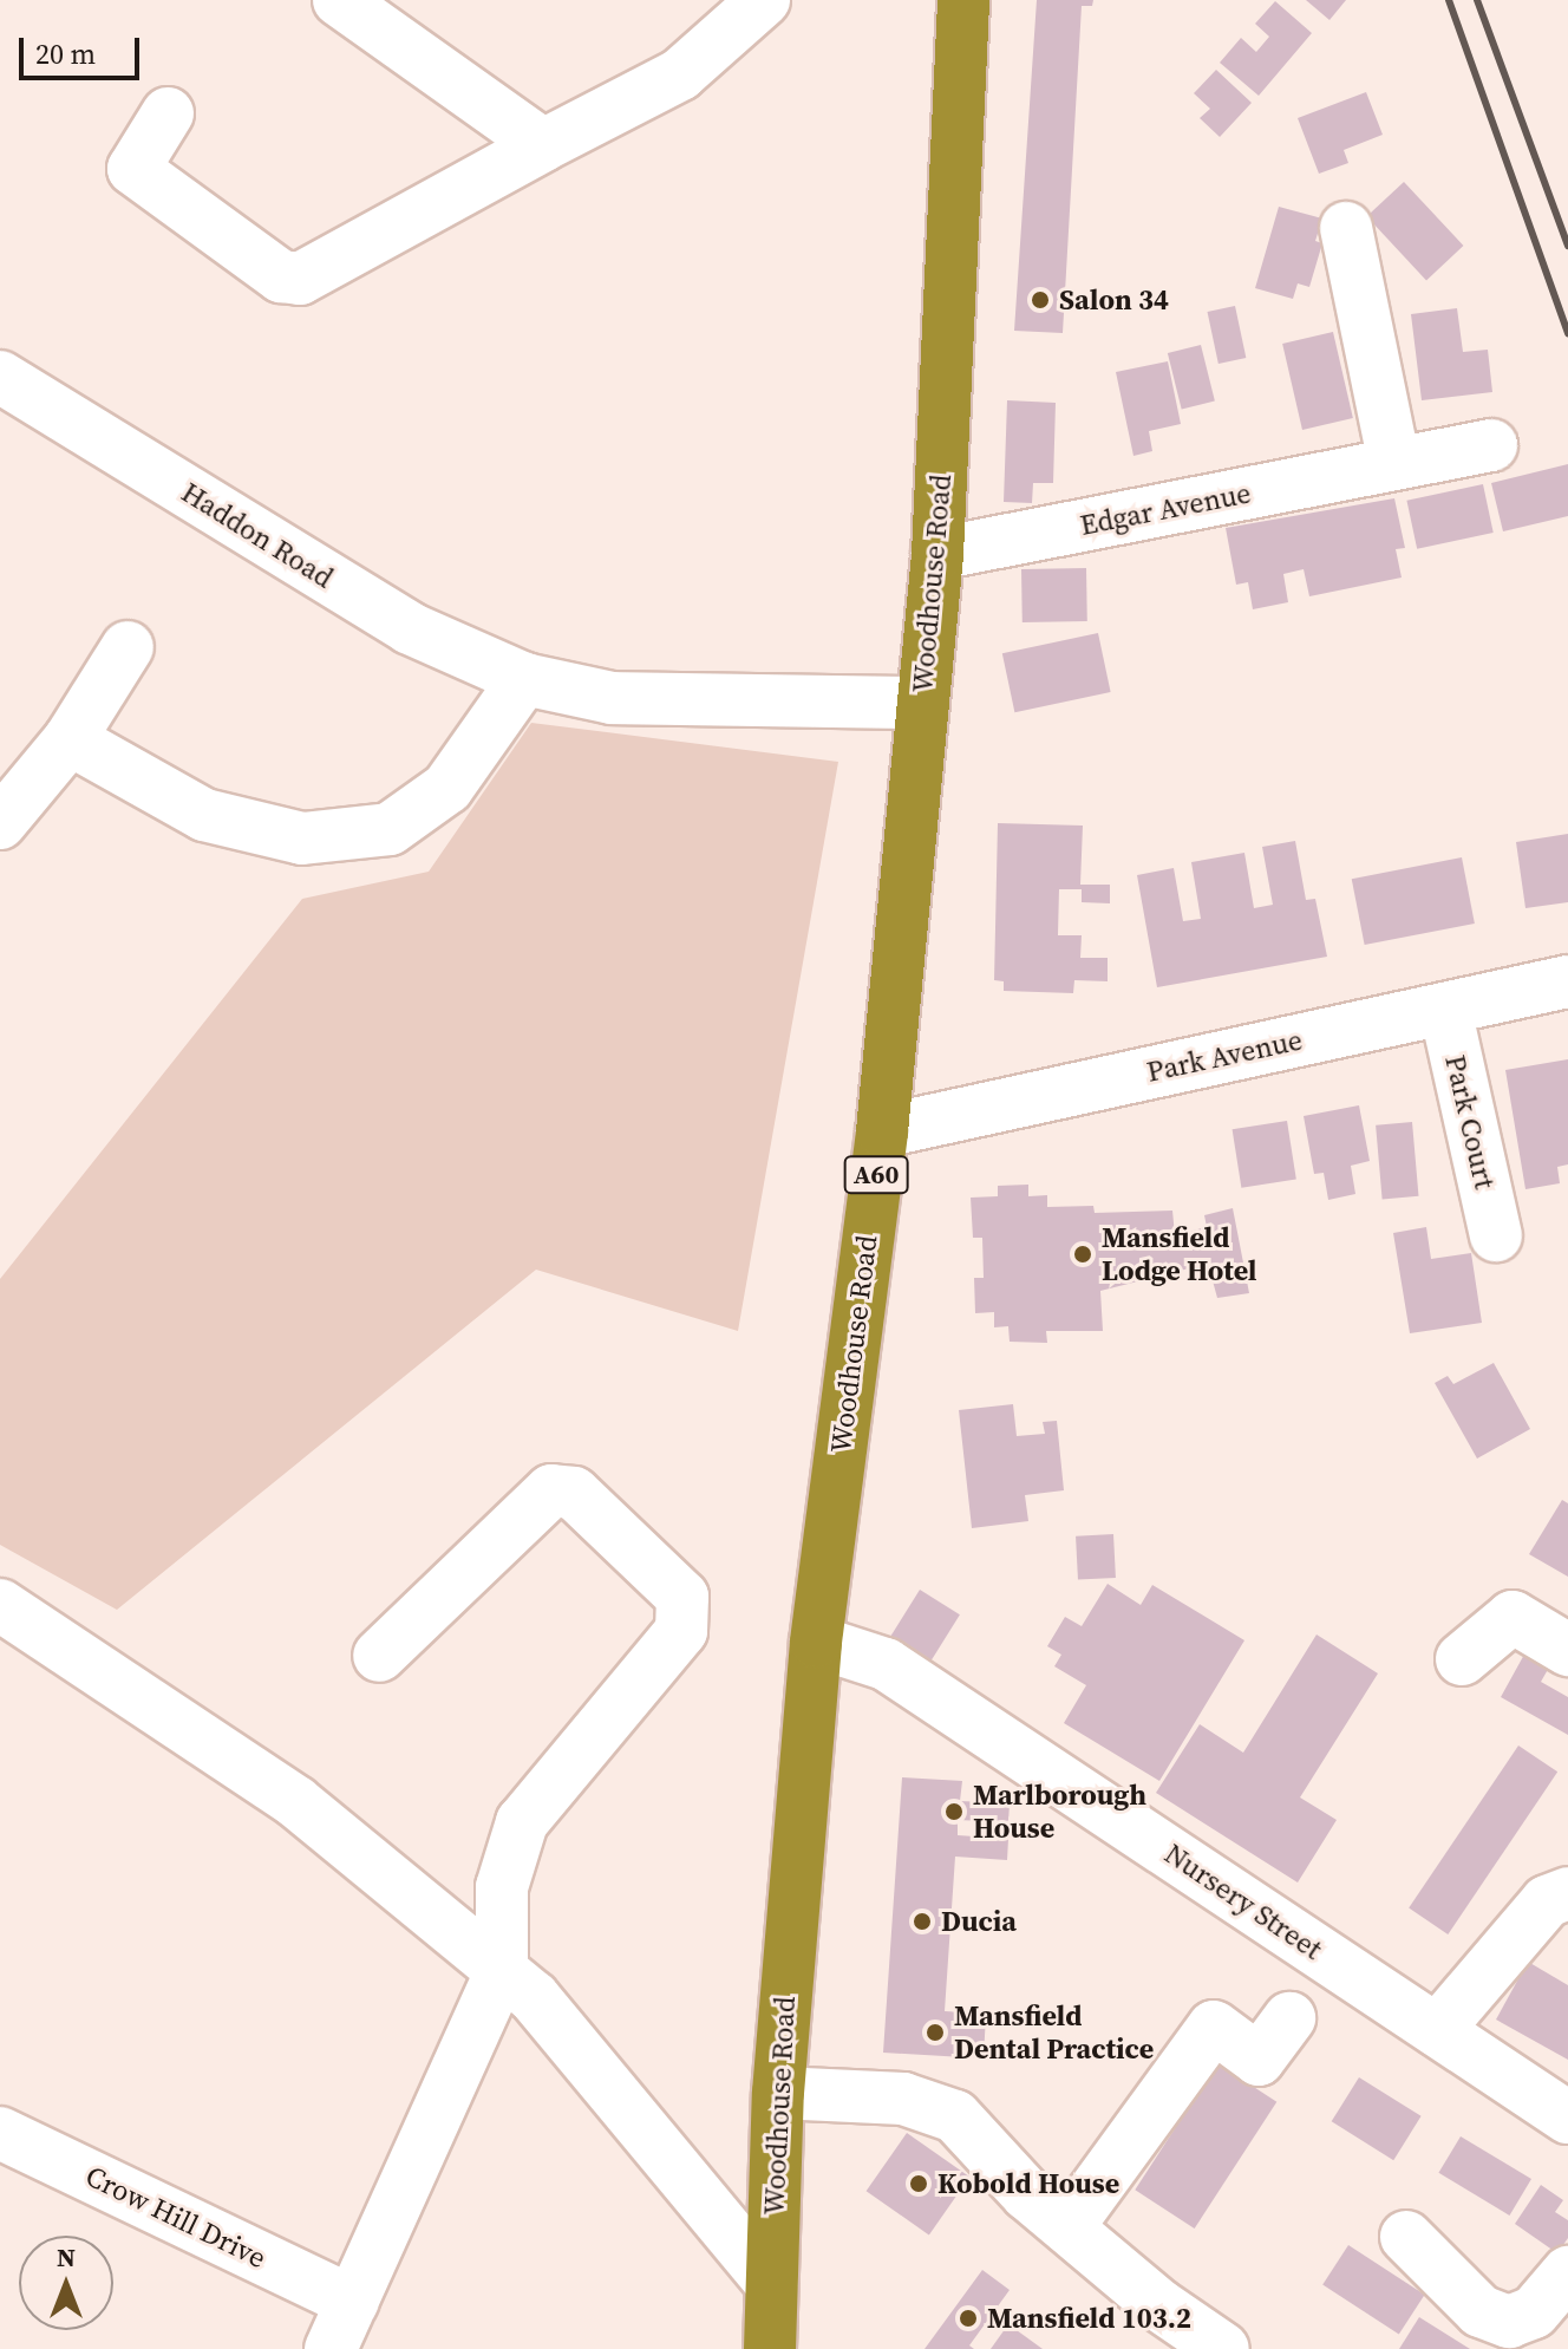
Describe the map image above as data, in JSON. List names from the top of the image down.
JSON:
{
  "streets": {
    "highway": ["Woodhouse Road", "A60"],
    "street": [
      "Edgar Avenue",
      "Haddon Road",
      "Park Avenue",
      "Park Court",
      "Nursery Street",
      "Crow Hill Drive"
    ]
  },
  "crossings": [
    ["Edgar Avenue", "Woodhouse Road"],
    ["Haddon Road", "Woodhouse Road"],
    ["Woodhouse Road", "Park Avenue"],
    ["Woodhouse Road", "Nursery Street"],
    ["Park Avenue", "Park Court"]
  ],
  "places": [
    "Salon 34",
    "Mansfield Lodge Hotel",
    "Marlborough House",
    "Ducia",
    "Mansfield Dental Practice",
    "Kobold House",
    "Mansfield 103.2"
  ],
  "scale_bar": "20 m",
  "north": "top"
}
